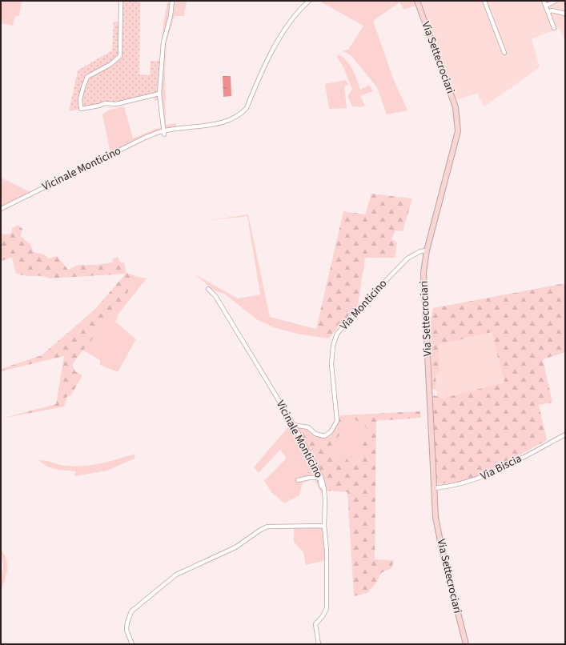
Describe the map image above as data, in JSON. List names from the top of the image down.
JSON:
{
  "streets": {
    "main road": ["Via Settecrociari"],
    "street": ["Vicinale Monticino", "Via Monticino", "Via Biscia"]
  },
  "crossings": [
    ["Via Settecrociari", "Via Monticino"],
    ["Via Settecrociari", "Via Biscia"],
    ["Vicinale Monticino", "Via Monticino"]
  ]
}
